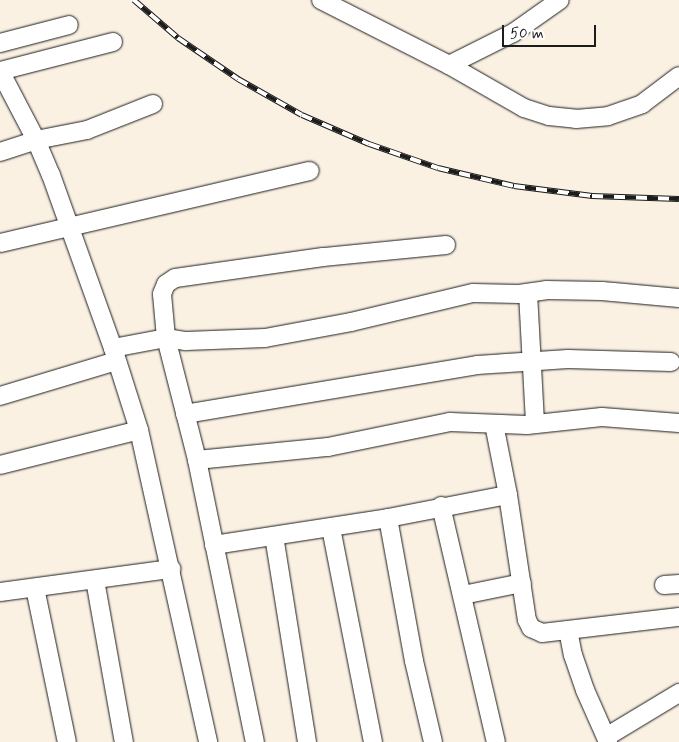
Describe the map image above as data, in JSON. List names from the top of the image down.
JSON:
{
  "scale_bar": "50 m"
}
